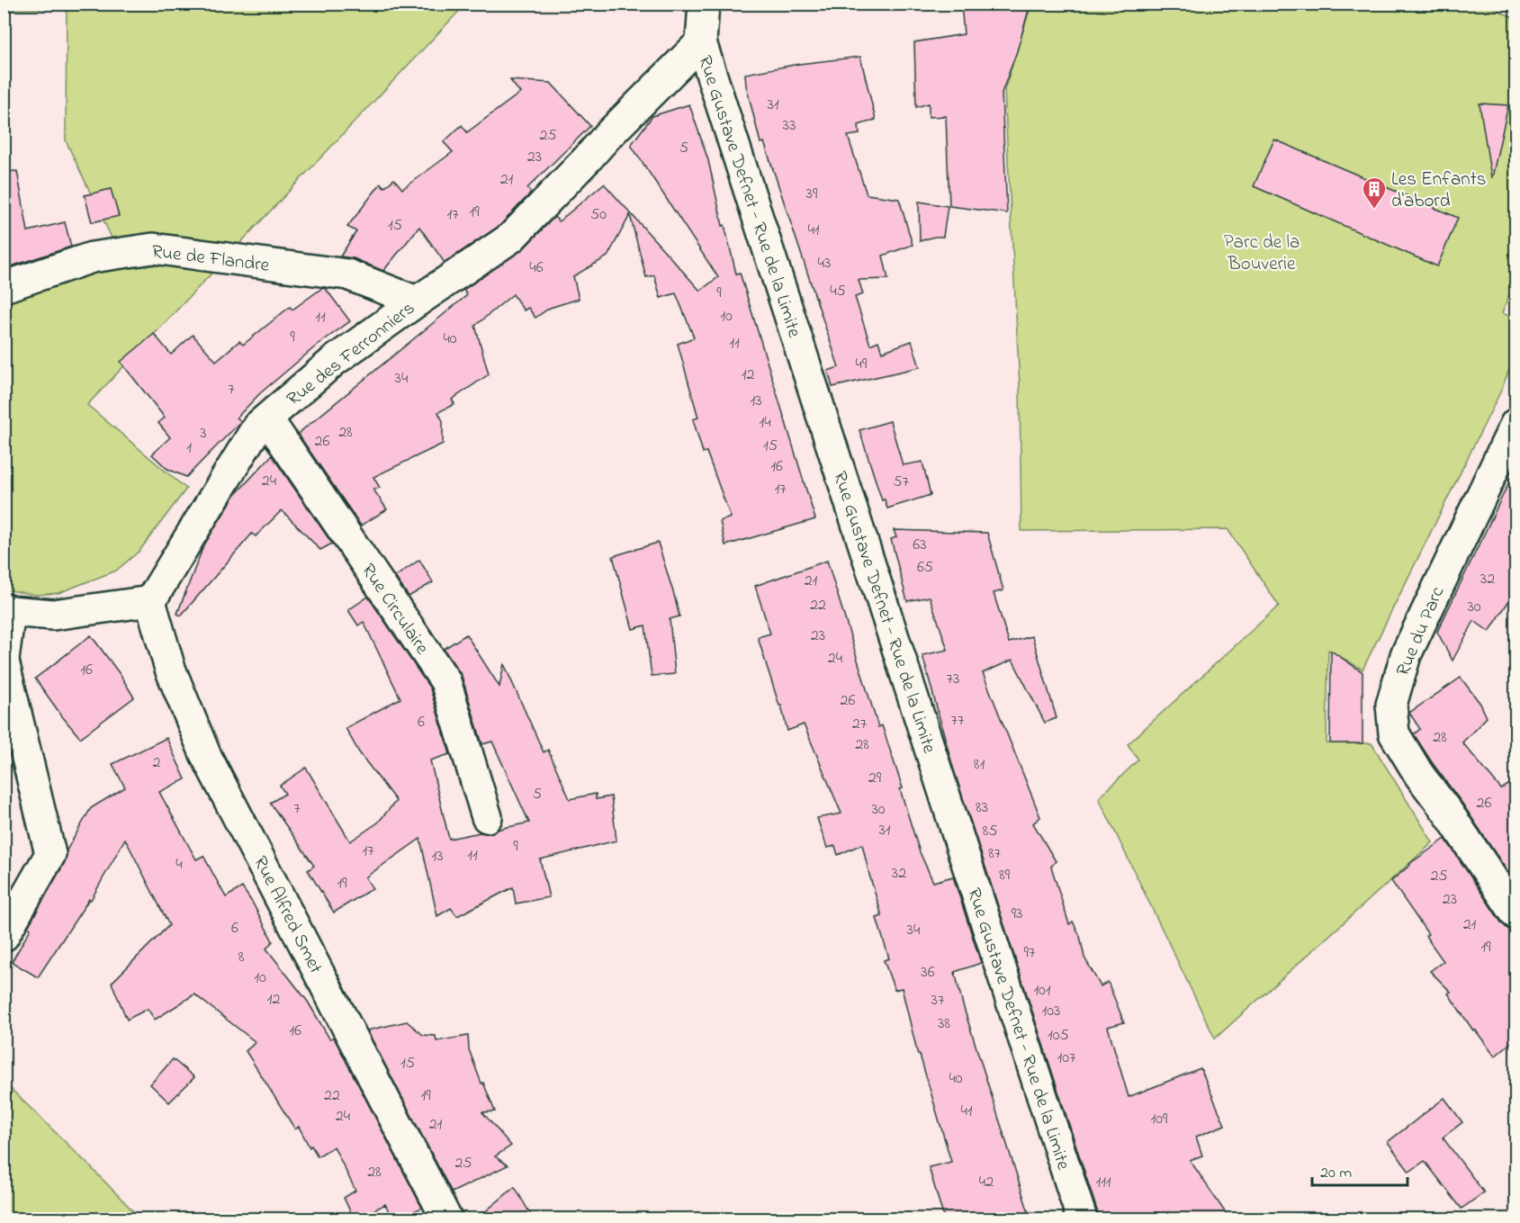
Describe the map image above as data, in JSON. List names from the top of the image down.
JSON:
{
  "streets": {
    "street": [
      "Rue Gustave Defnet - Rue de la Limite",
      "Rue de Flandre",
      "Rue des Ferronniers",
      "Rue Circulaire",
      "Rue du Parc",
      "Rue Alfred Smet"
    ]
  },
  "crossings": [
    ["Rue Gustave Defnet - Rue de la Limite", "Rue des Ferronniers"],
    ["Rue de Flandre", "Rue des Ferronniers"],
    ["Rue des Ferronniers", "Rue Circulaire"],
    ["Rue des Ferronniers", "Rue Alfred Smet"]
  ],
  "parks": ["Parc de la Bouverie"],
  "places": {
    "building": ["Les Enfants d'abord"]
  },
  "house_numbers": [
    "31",
    "33",
    "25",
    "5",
    "23",
    "21",
    "39",
    "19",
    "17",
    "50",
    "15",
    "41",
    "43",
    "46",
    "45",
    "9",
    "10",
    "11",
    "9",
    "40",
    "11",
    "49",
    "12",
    "34",
    "7",
    "13",
    "14",
    "28",
    "3",
    "26",
    "15",
    "1",
    "16",
    "24",
    "57",
    "17",
    "63",
    "65",
    "32",
    "21",
    "22",
    "30",
    "23",
    "24",
    "16",
    "73",
    "26",
    "77",
    "6",
    "27",
    "28",
    "28",
    "2",
    "81",
    "29",
    "5",
    "26",
    "83",
    "7",
    "30",
    "31",
    "85",
    "9",
    "17",
    "87",
    "11",
    "13",
    "4",
    "32",
    "89",
    "25",
    "19",
    "23",
    "93",
    "21",
    "6",
    "34",
    "19",
    "97",
    "8",
    "36",
    "10",
    "101",
    "12",
    "37",
    "103",
    "38",
    "16",
    "105",
    "107",
    "15",
    "40",
    "22",
    "19",
    "41",
    "24",
    "109",
    "21",
    "25",
    "28",
    "42",
    "111"
  ],
  "scale_bar": "20 m"
}
